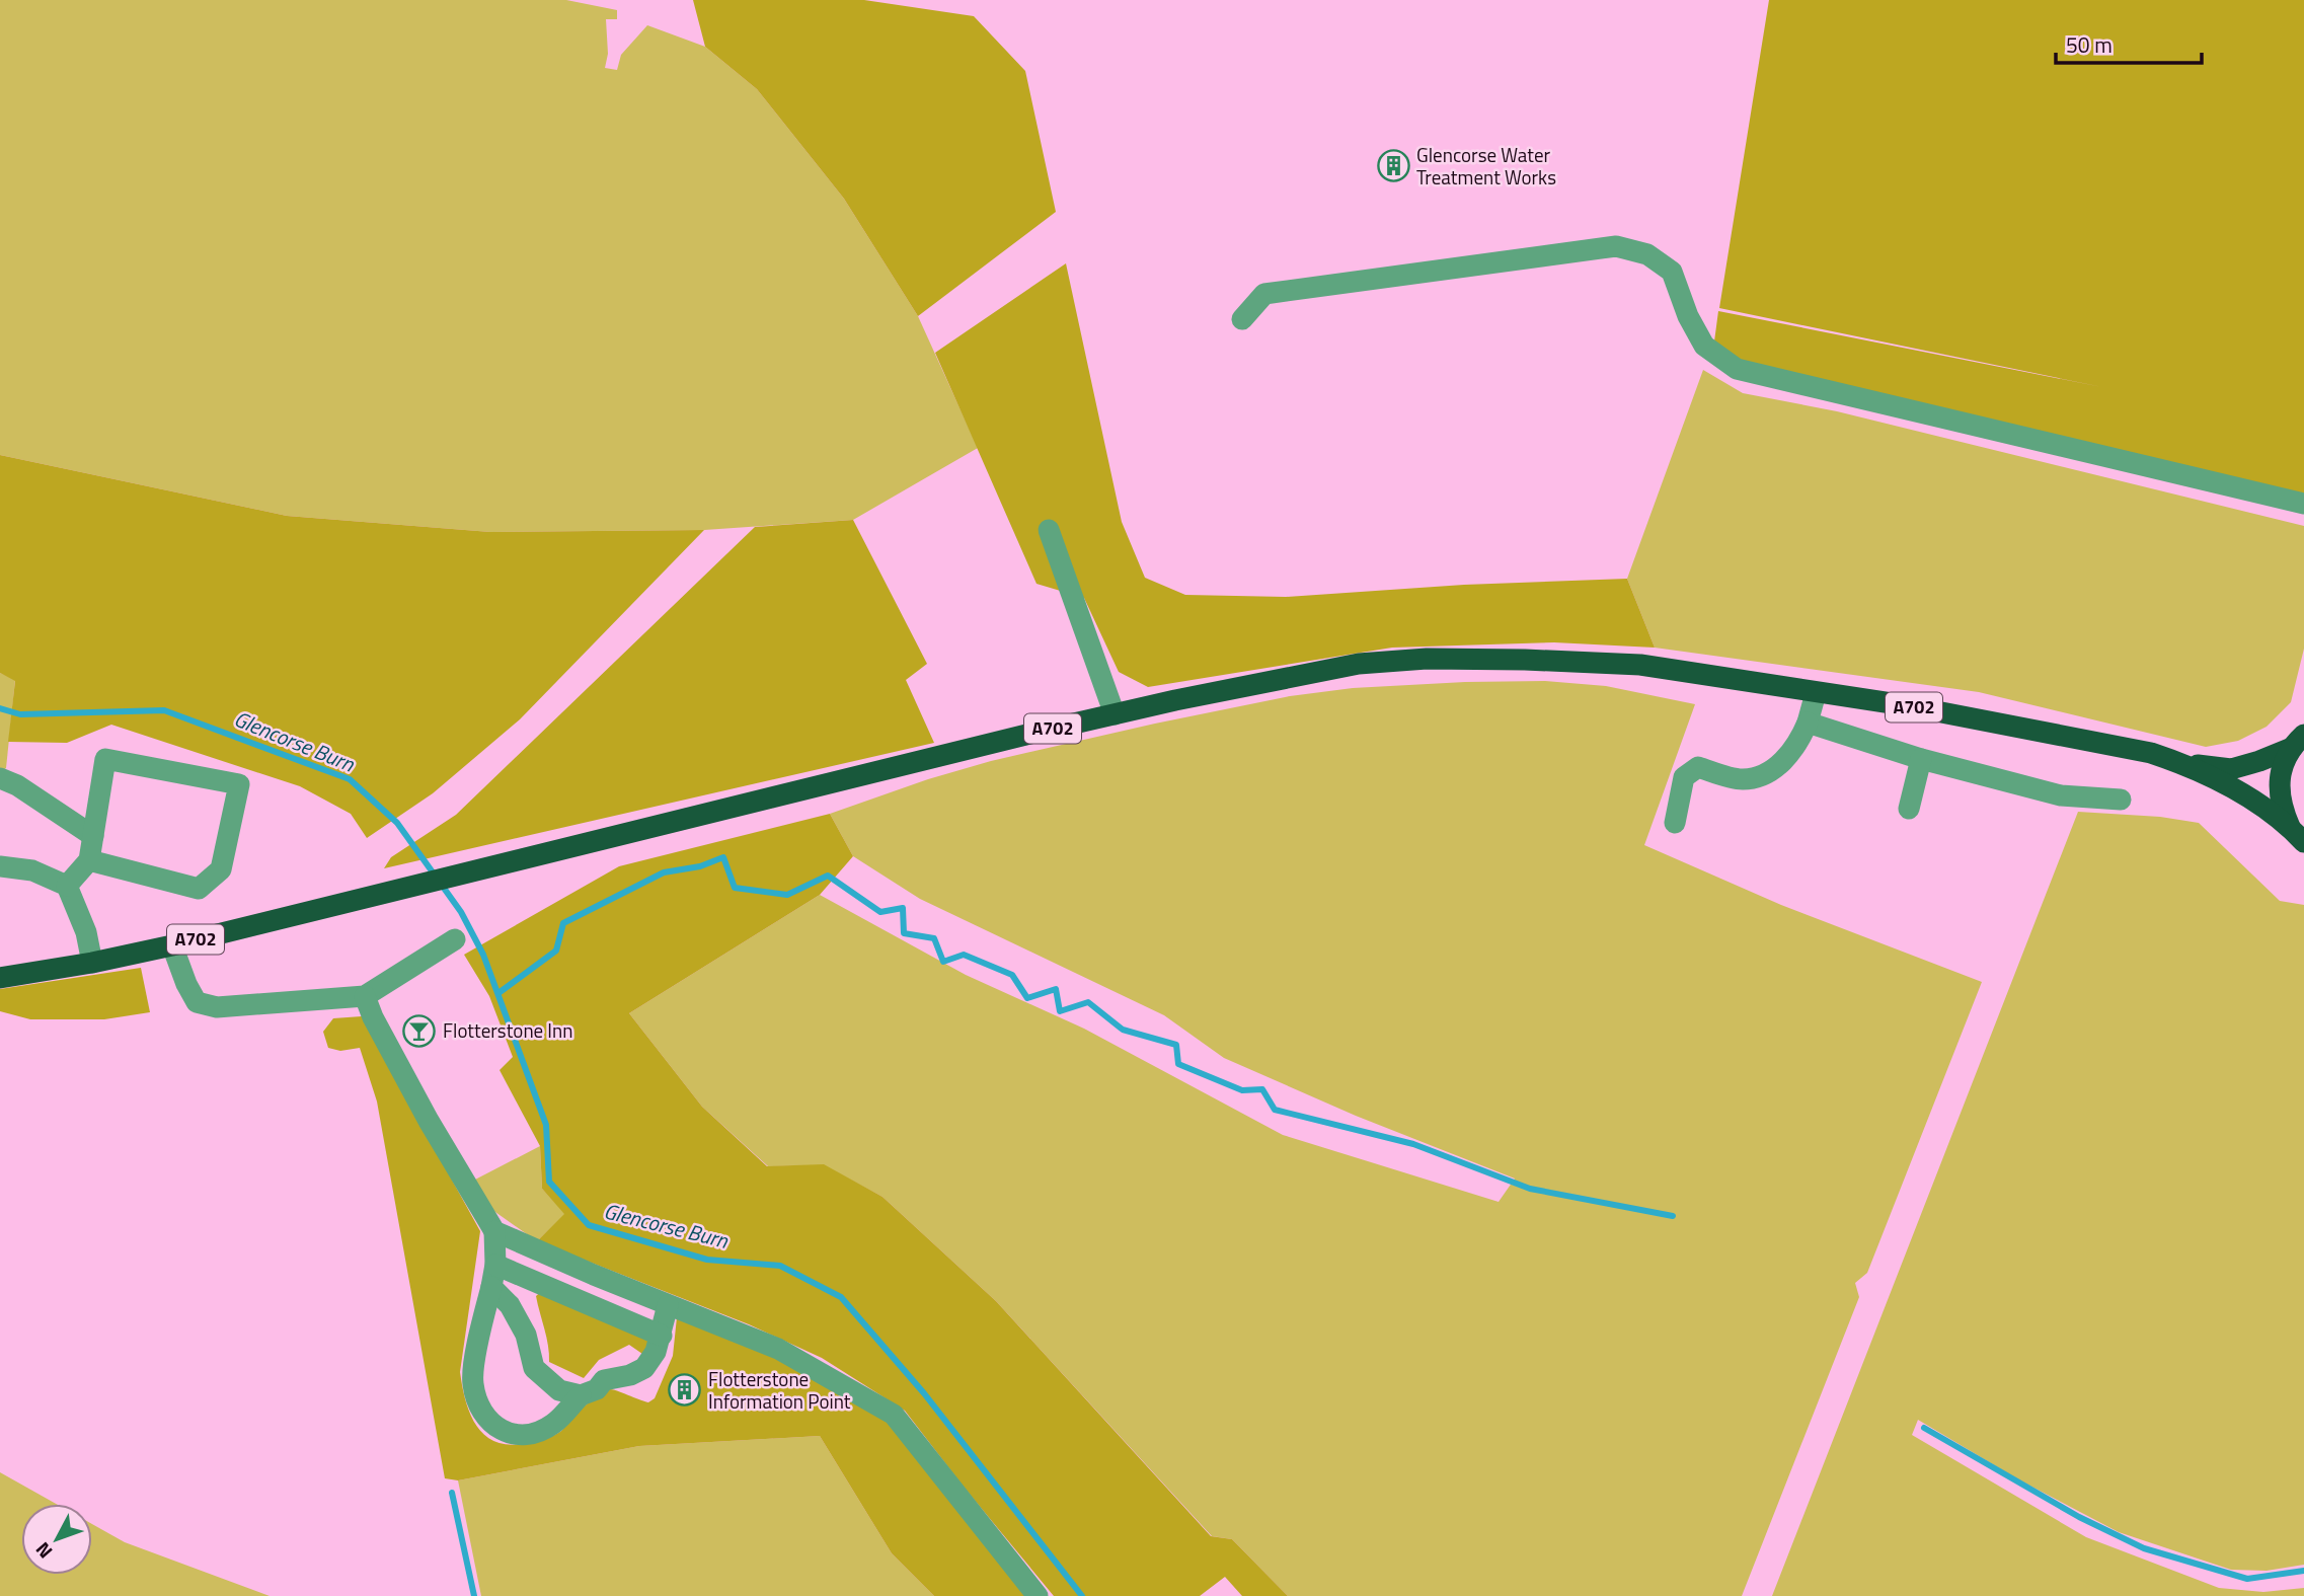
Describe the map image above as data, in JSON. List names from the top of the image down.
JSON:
{
  "streets": {
    "highway": ["A702"]
  },
  "water": ["Glencorse Burn"],
  "places": {
    "building": ["Glencorse Water Treatment Works", "Flotterstone Information Point"],
    "bar": ["Flotterstone Inn"]
  },
  "scale_bar": "50 m",
  "north": "bottom left"
}
